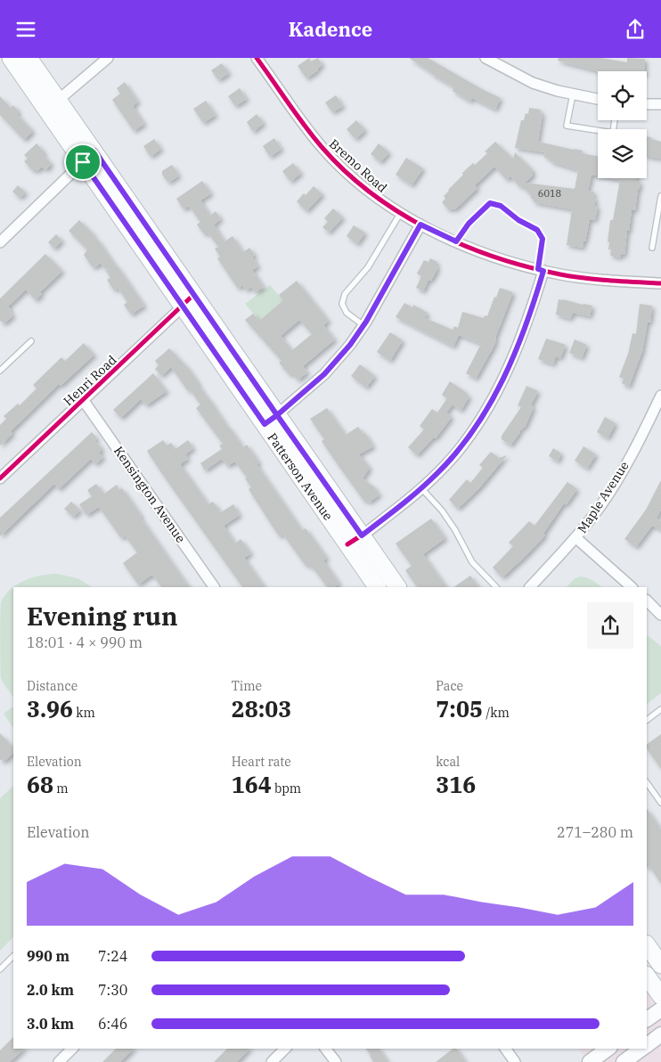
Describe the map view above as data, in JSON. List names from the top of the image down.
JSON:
{
  "streets": {
    "main road": ["Patterson Avenue"],
    "street": [
      "Bremo Road",
      "Henri Road",
      "Kensington Avenue",
      "Maple Avenue"
    ]
  },
  "crossings": [
    ["Henri Road", "Patterson Avenue"],
    ["Henri Road", "Kensington Avenue"]
  ],
  "house_numbers": ["6018"],
  "page": {
    "header": "Kadence",
    "heading": ["Evening run", "18:01 · 4 × 990 m"],
    "stats": [
      ["Distance", "3.96 km"],
      ["Time", "28:03"],
      ["Pace", "7:05 /km"],
      ["Elevation", "68 m"],
      ["Heart rate", "164 bpm"],
      ["kcal", "316"]
    ],
    "chart": ["Elevation", "271–280 m"],
    "list": [
      {
        "name": "990 m",
        "note": "7:24"
      },
      {
        "name": "2.0 km",
        "note": "7:30"
      },
      {
        "name": "3.0 km",
        "note": "6:46"
      }
    ]
  }
}
